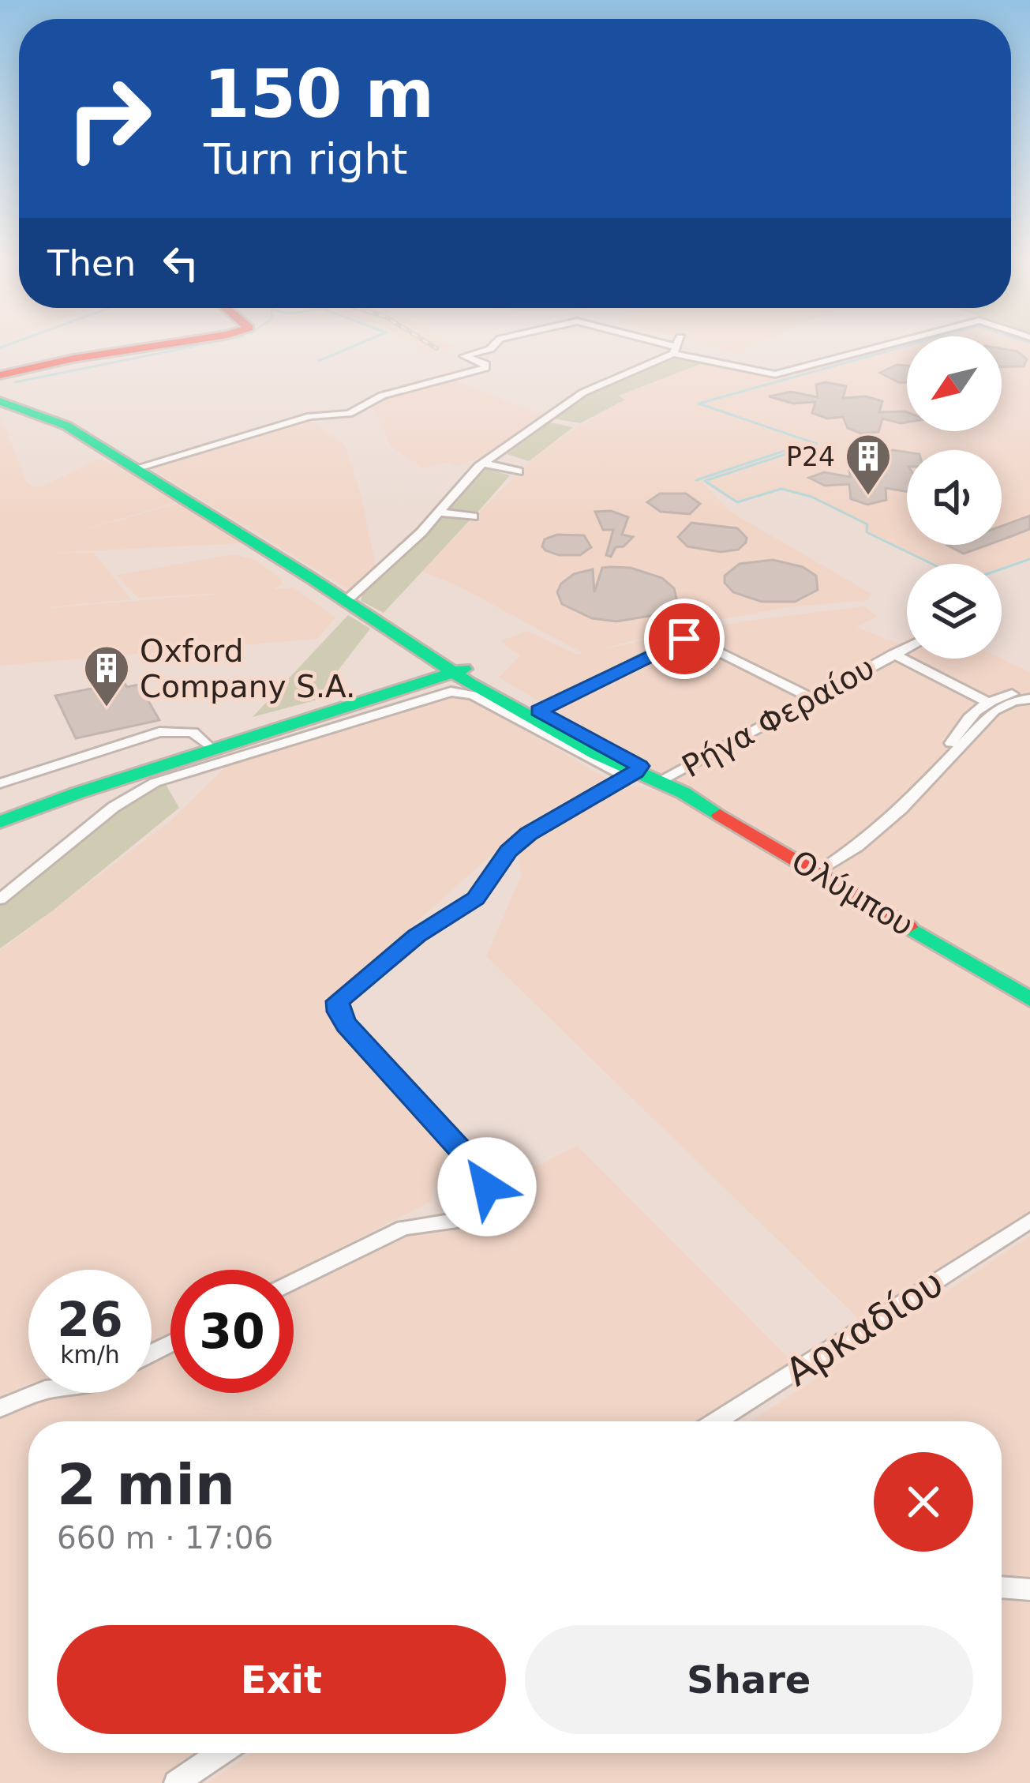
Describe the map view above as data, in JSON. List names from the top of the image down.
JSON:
{
  "streets": {
    "main road": ["Ολύμπου"],
    "street": ["Ρήγα Φεραίου", "Αρκαδίου"]
  },
  "crossings": [
    ["Ρήγα Φεραίου", "Ολύμπου"]
  ],
  "places": {
    "building": ["P24", "Oxford Company S.A."]
  },
  "north": "bottom left",
  "page": {
    "turn": ["150 m", "Turn right"],
    "then": "Then",
    "speed": "26 km/h",
    "limit": "30",
    "heading": ["2 min", "660 m · 17:06"],
    "buttons": ["Exit", "Share"]
  }
}
